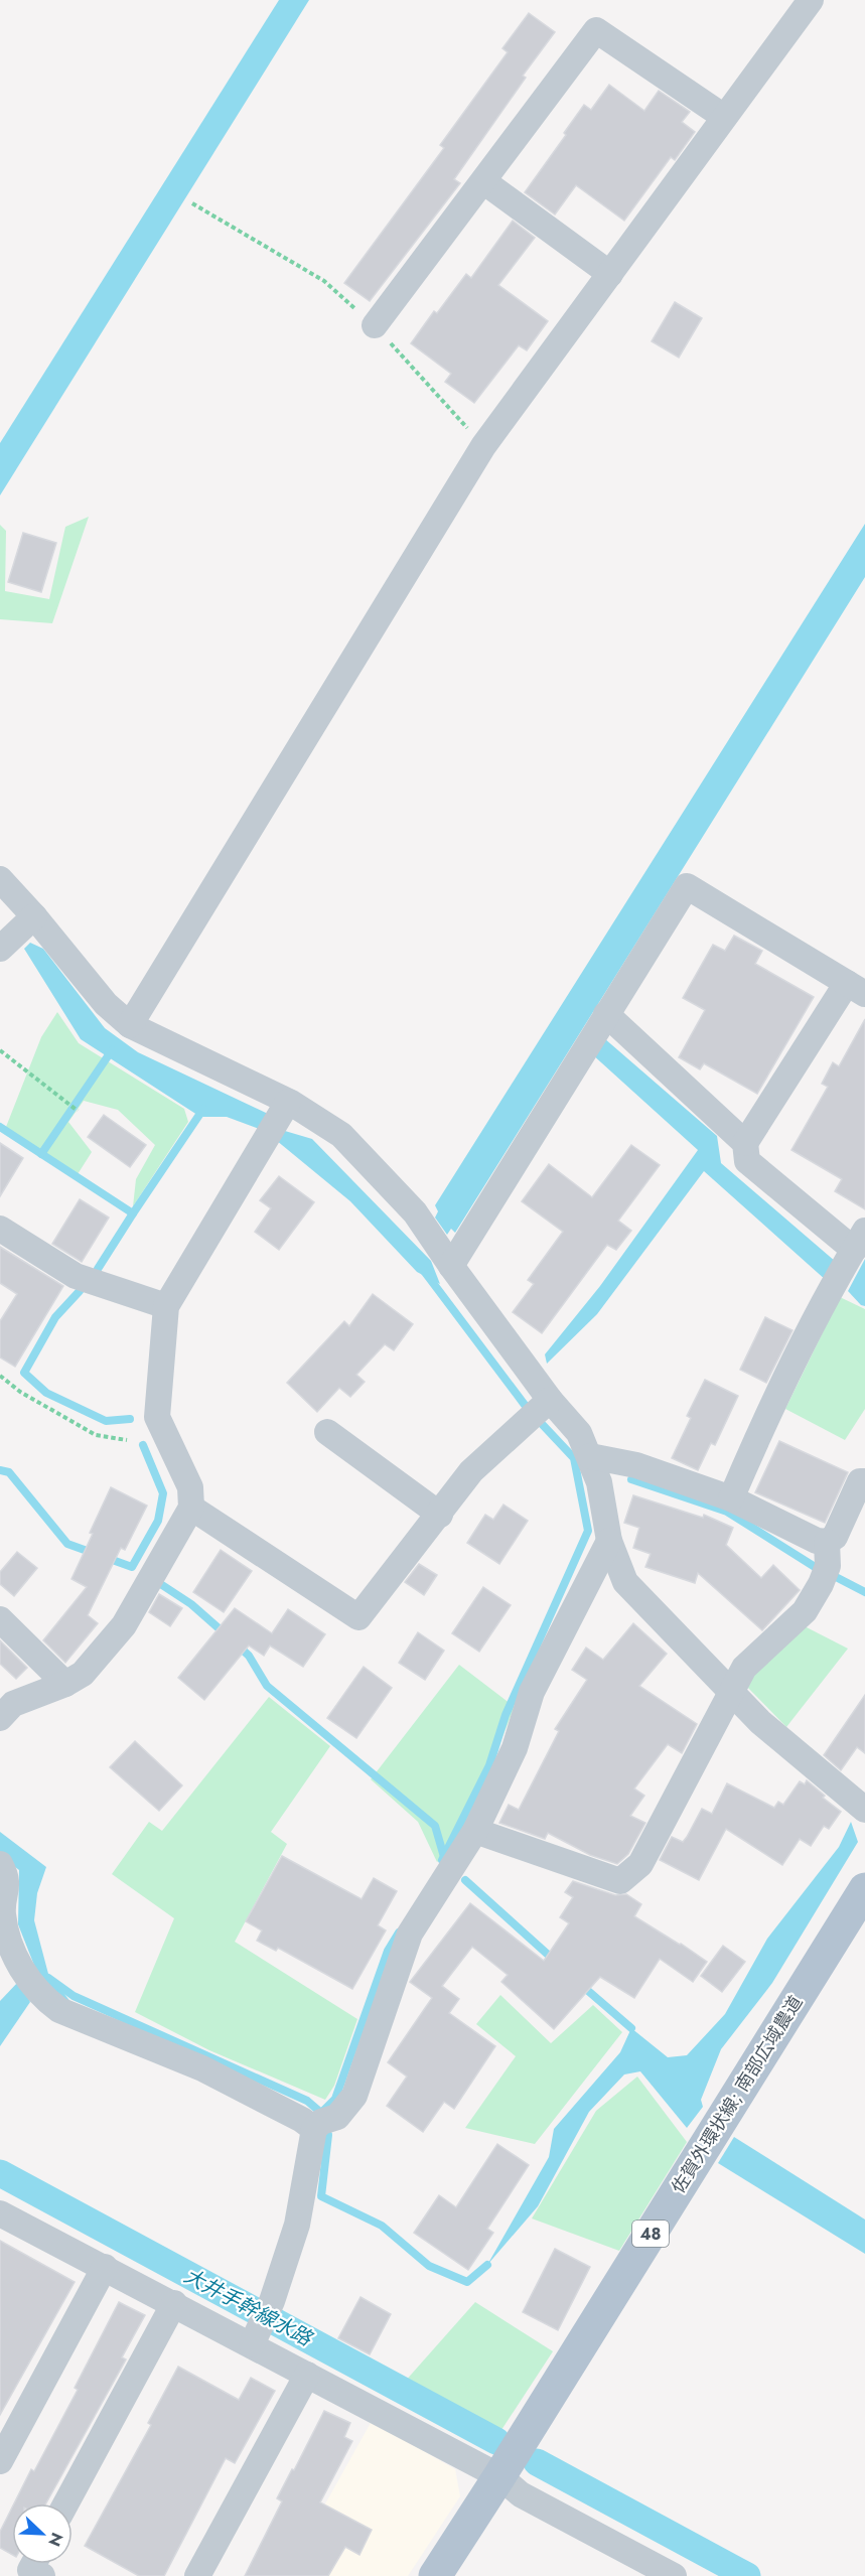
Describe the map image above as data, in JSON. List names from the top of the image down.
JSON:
{
  "streets": {
    "main road": ["佐賀外環状線; 南部広域農道", "48"]
  },
  "water": ["大井手幹線水路"],
  "north": "bottom right"
}
